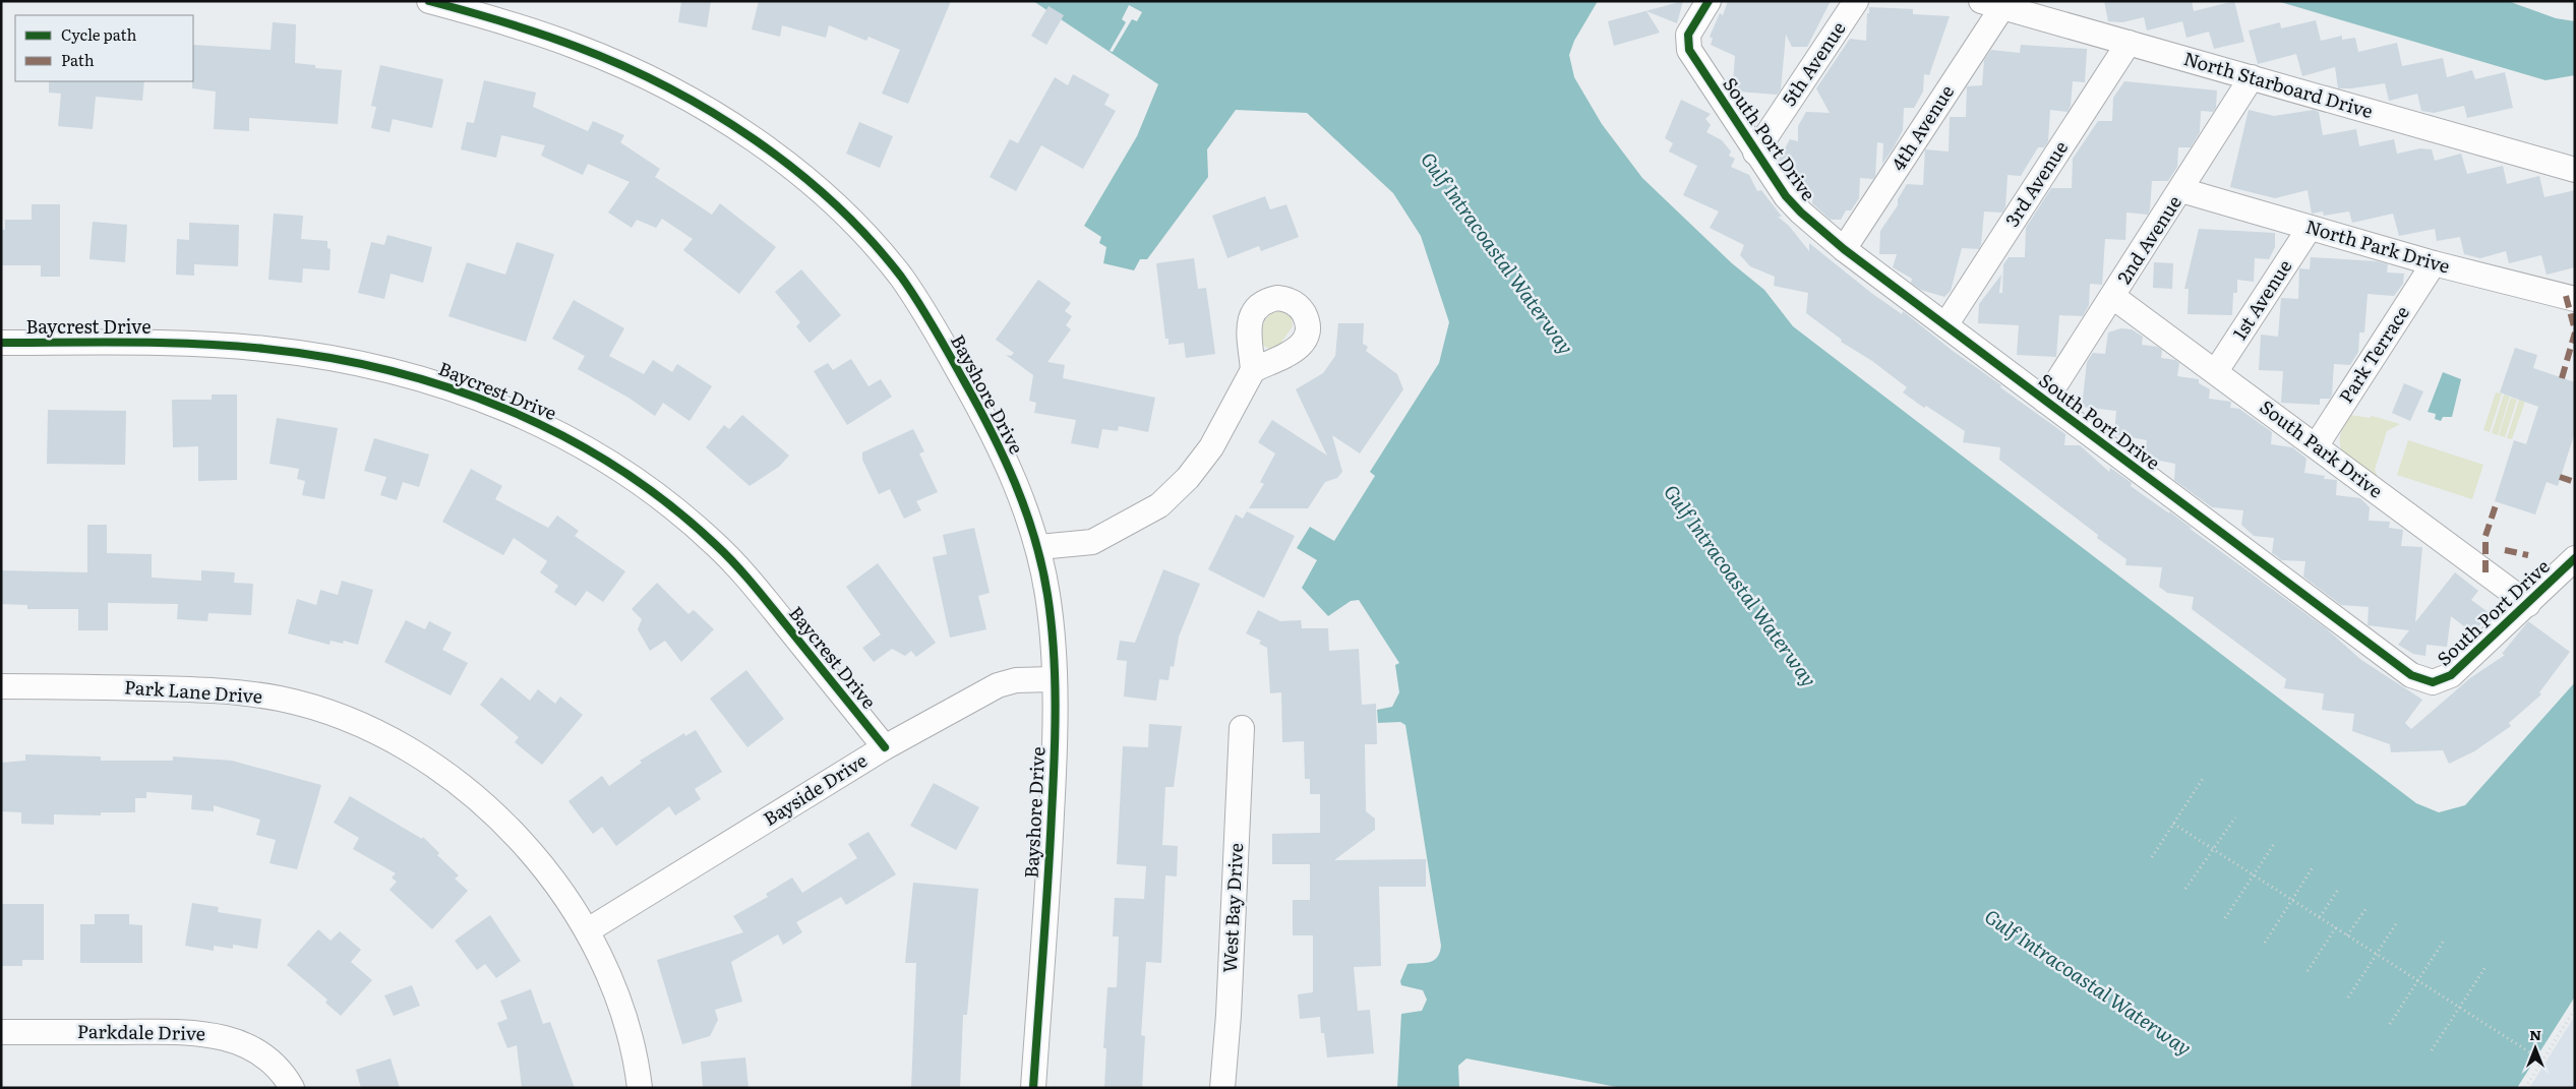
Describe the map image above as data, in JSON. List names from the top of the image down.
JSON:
{
  "streets": {
    "street": [
      "5th Avenue",
      "North Starboard Drive",
      "4th Avenue",
      "South Port Drive",
      "3rd Avenue",
      "2nd Avenue",
      "North Park Drive",
      "1st Avenue",
      "Baycrest Drive",
      "Park Terrace",
      "Bayshore Drive",
      "South Park Drive",
      "Park Lane Drive",
      "Bayside Drive",
      "West Bay Drive",
      "Parkdale Drive"
    ]
  },
  "crossings": [
    ["5th Avenue", "South Port Drive"],
    ["North Starboard Drive", "4th Avenue"],
    ["North Starboard Drive", "3rd Avenue"],
    ["North Starboard Drive", "2nd Avenue"],
    ["4th Avenue", "South Port Drive"],
    ["South Port Drive", "3rd Avenue"],
    ["South Port Drive", "2nd Avenue"],
    ["South Port Drive", "South Park Drive"],
    ["2nd Avenue", "North Park Drive"],
    ["2nd Avenue", "South Park Drive"],
    ["North Park Drive", "1st Avenue"],
    ["North Park Drive", "Park Terrace"],
    ["1st Avenue", "South Park Drive"],
    ["Baycrest Drive", "Bayside Drive"],
    ["Park Terrace", "South Park Drive"],
    ["Bayshore Drive", "Bayside Drive"],
    ["Park Lane Drive", "Bayside Drive"]
  ],
  "water": ["Gulf Intracoastal Waterway"],
  "legend": ["Cycle path", "Path"],
  "north": "top"
}
